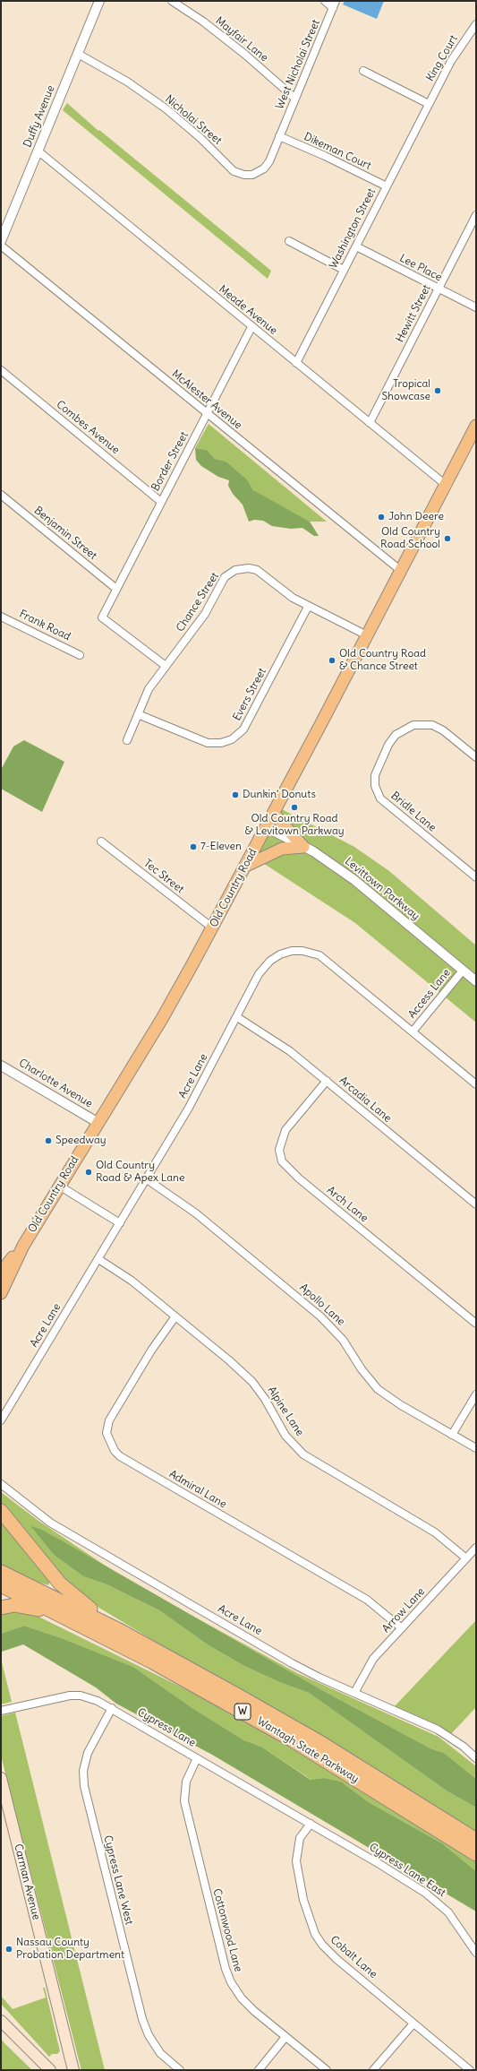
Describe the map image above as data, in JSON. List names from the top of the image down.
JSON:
{
  "streets": {
    "highway": ["W", "Wantagh State Parkway"],
    "main road": ["Old Country Road", "Carman Avenue"],
    "street": [
      "Mayfair Lane",
      "King Court",
      "West Nicholai Street",
      "Duffy Avenue",
      "Nicholai Street",
      "Dikeman Court",
      "Washington Street",
      "Lee Place",
      "Meade Avenue",
      "Hewitt Street",
      "McAlester Avenue",
      "Combes Avenue",
      "Border Street",
      "Benjamin Street",
      "Chance Street",
      "Frank Road",
      "Evers Street",
      "Bridle Lane",
      "Tec Street",
      "Levittown Parkway",
      "Access Lane",
      "Acre Lane",
      "Charlotte Avenue",
      "Arcadia Lane",
      "Arch Lane",
      "Apollo Lane",
      "Alpine Lane",
      "Admiral Lane",
      "Arrow Lane",
      "Cypress Lane",
      "Cypress Lane East",
      "Cypress Lane West",
      "Cottonwood Lane",
      "Cobalt Lane"
    ]
  },
  "crossings": [
    ["Mayfair Lane", "West Nicholai Street"],
    ["King Court", "Washington Street"],
    ["West Nicholai Street", "Nicholai Street"],
    ["West Nicholai Street", "Dikeman Court"],
    ["Duffy Avenue", "Nicholai Street"],
    ["Duffy Avenue", "Meade Avenue"],
    ["Nicholai Street", "Dikeman Court"],
    ["Dikeman Court", "Washington Street"],
    ["Washington Street", "Lee Place"],
    ["Washington Street", "Meade Avenue"],
    ["Lee Place", "Hewitt Street"],
    ["Meade Avenue", "Hewitt Street"],
    ["Meade Avenue", "Border Street"],
    ["Meade Avenue", "Old Country Road"],
    ["McAlester Avenue", "Border Street"],
    ["McAlester Avenue", "Old Country Road"],
    ["Combes Avenue", "Border Street"],
    ["Border Street", "Benjamin Street"],
    ["Border Street", "Chance Street"],
    ["Chance Street", "Evers Street"],
    ["Chance Street", "Old Country Road"],
    ["Tec Street", "Old Country Road"],
    ["Old Country Road", "Levittown Parkway"],
    ["Old Country Road", "Charlotte Avenue"],
    ["Levittown Parkway", "Access Lane"],
    ["Access Lane", "Acre Lane"],
    ["Acre Lane", "Arcadia Lane"],
    ["Acre Lane", "Apollo Lane"],
    ["Acre Lane", "Alpine Lane"],
    ["Acre Lane", "Arrow Lane"],
    ["Arcadia Lane", "Arch Lane"],
    ["Alpine Lane", "Admiral Lane"],
    ["Alpine Lane", "Arrow Lane"],
    ["Admiral Lane", "Arrow Lane"],
    ["Cypress Lane", "Cypress Lane East"],
    ["Cypress Lane", "Cypress Lane West"],
    ["Cypress Lane", "Cottonwood Lane"],
    ["Cypress Lane", "Cobalt Lane"],
    ["Cypress Lane East", "Cobalt Lane"]
  ],
  "places": [
    "Tropical Showcase",
    "John Deere",
    "Old Country Road School",
    "Old Country Road & Chance Street",
    "Dunkin' Donuts",
    "Old Country Road & Levitown Parkway",
    "7-Eleven",
    "Speedway",
    "Old Country Road & Apex Lane",
    "Nassau County Probation Department"
  ]
}
